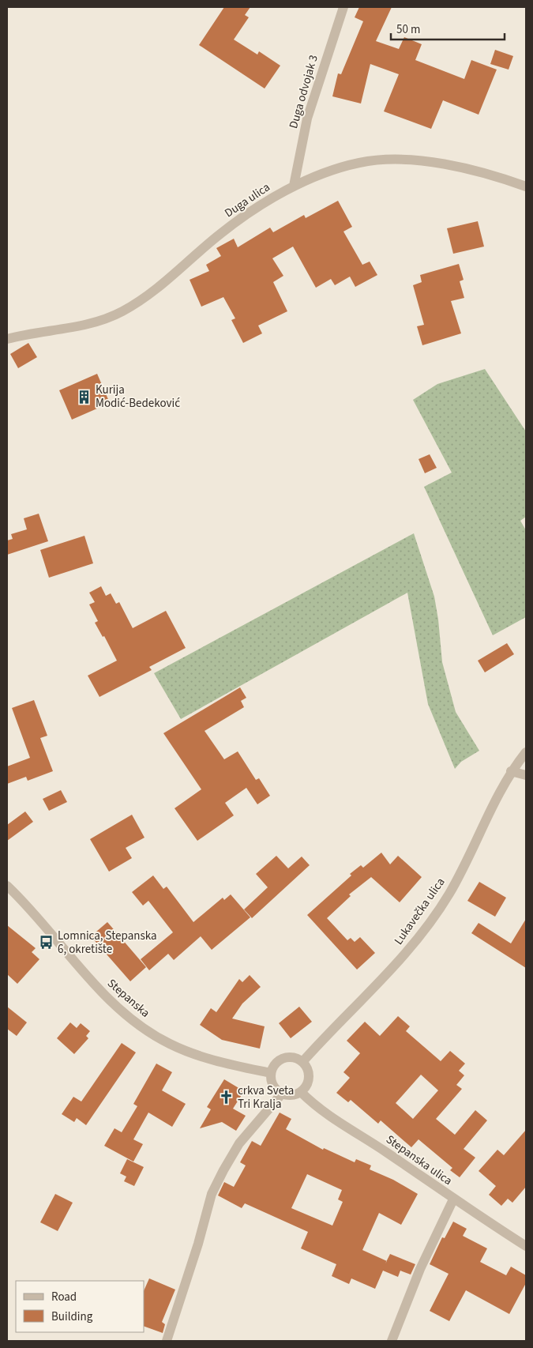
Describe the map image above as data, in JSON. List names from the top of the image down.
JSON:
{
  "streets": {
    "street": [
      "Duga odvojak 3",
      "Duga ulica",
      "Lukavečka ulica",
      "Stepanska",
      "Stepanska ulica"
    ]
  },
  "crossings": [
    ["Duga odvojak 3", "Duga ulica"],
    ["Lukavečka ulica", "Stepanska"],
    ["Lukavečka ulica", "Stepanska ulica"],
    ["Stepanska", "Stepanska ulica"]
  ],
  "places": {
    "building": ["Kurija Modić-Bedeković"],
    "bus stop": ["Lomnica, Stepanska 6, okretište"],
    "church": ["crkva Sveta Tri Kralja"]
  },
  "legend": ["Road", "Building"],
  "scale_bar": "50 m"
}
